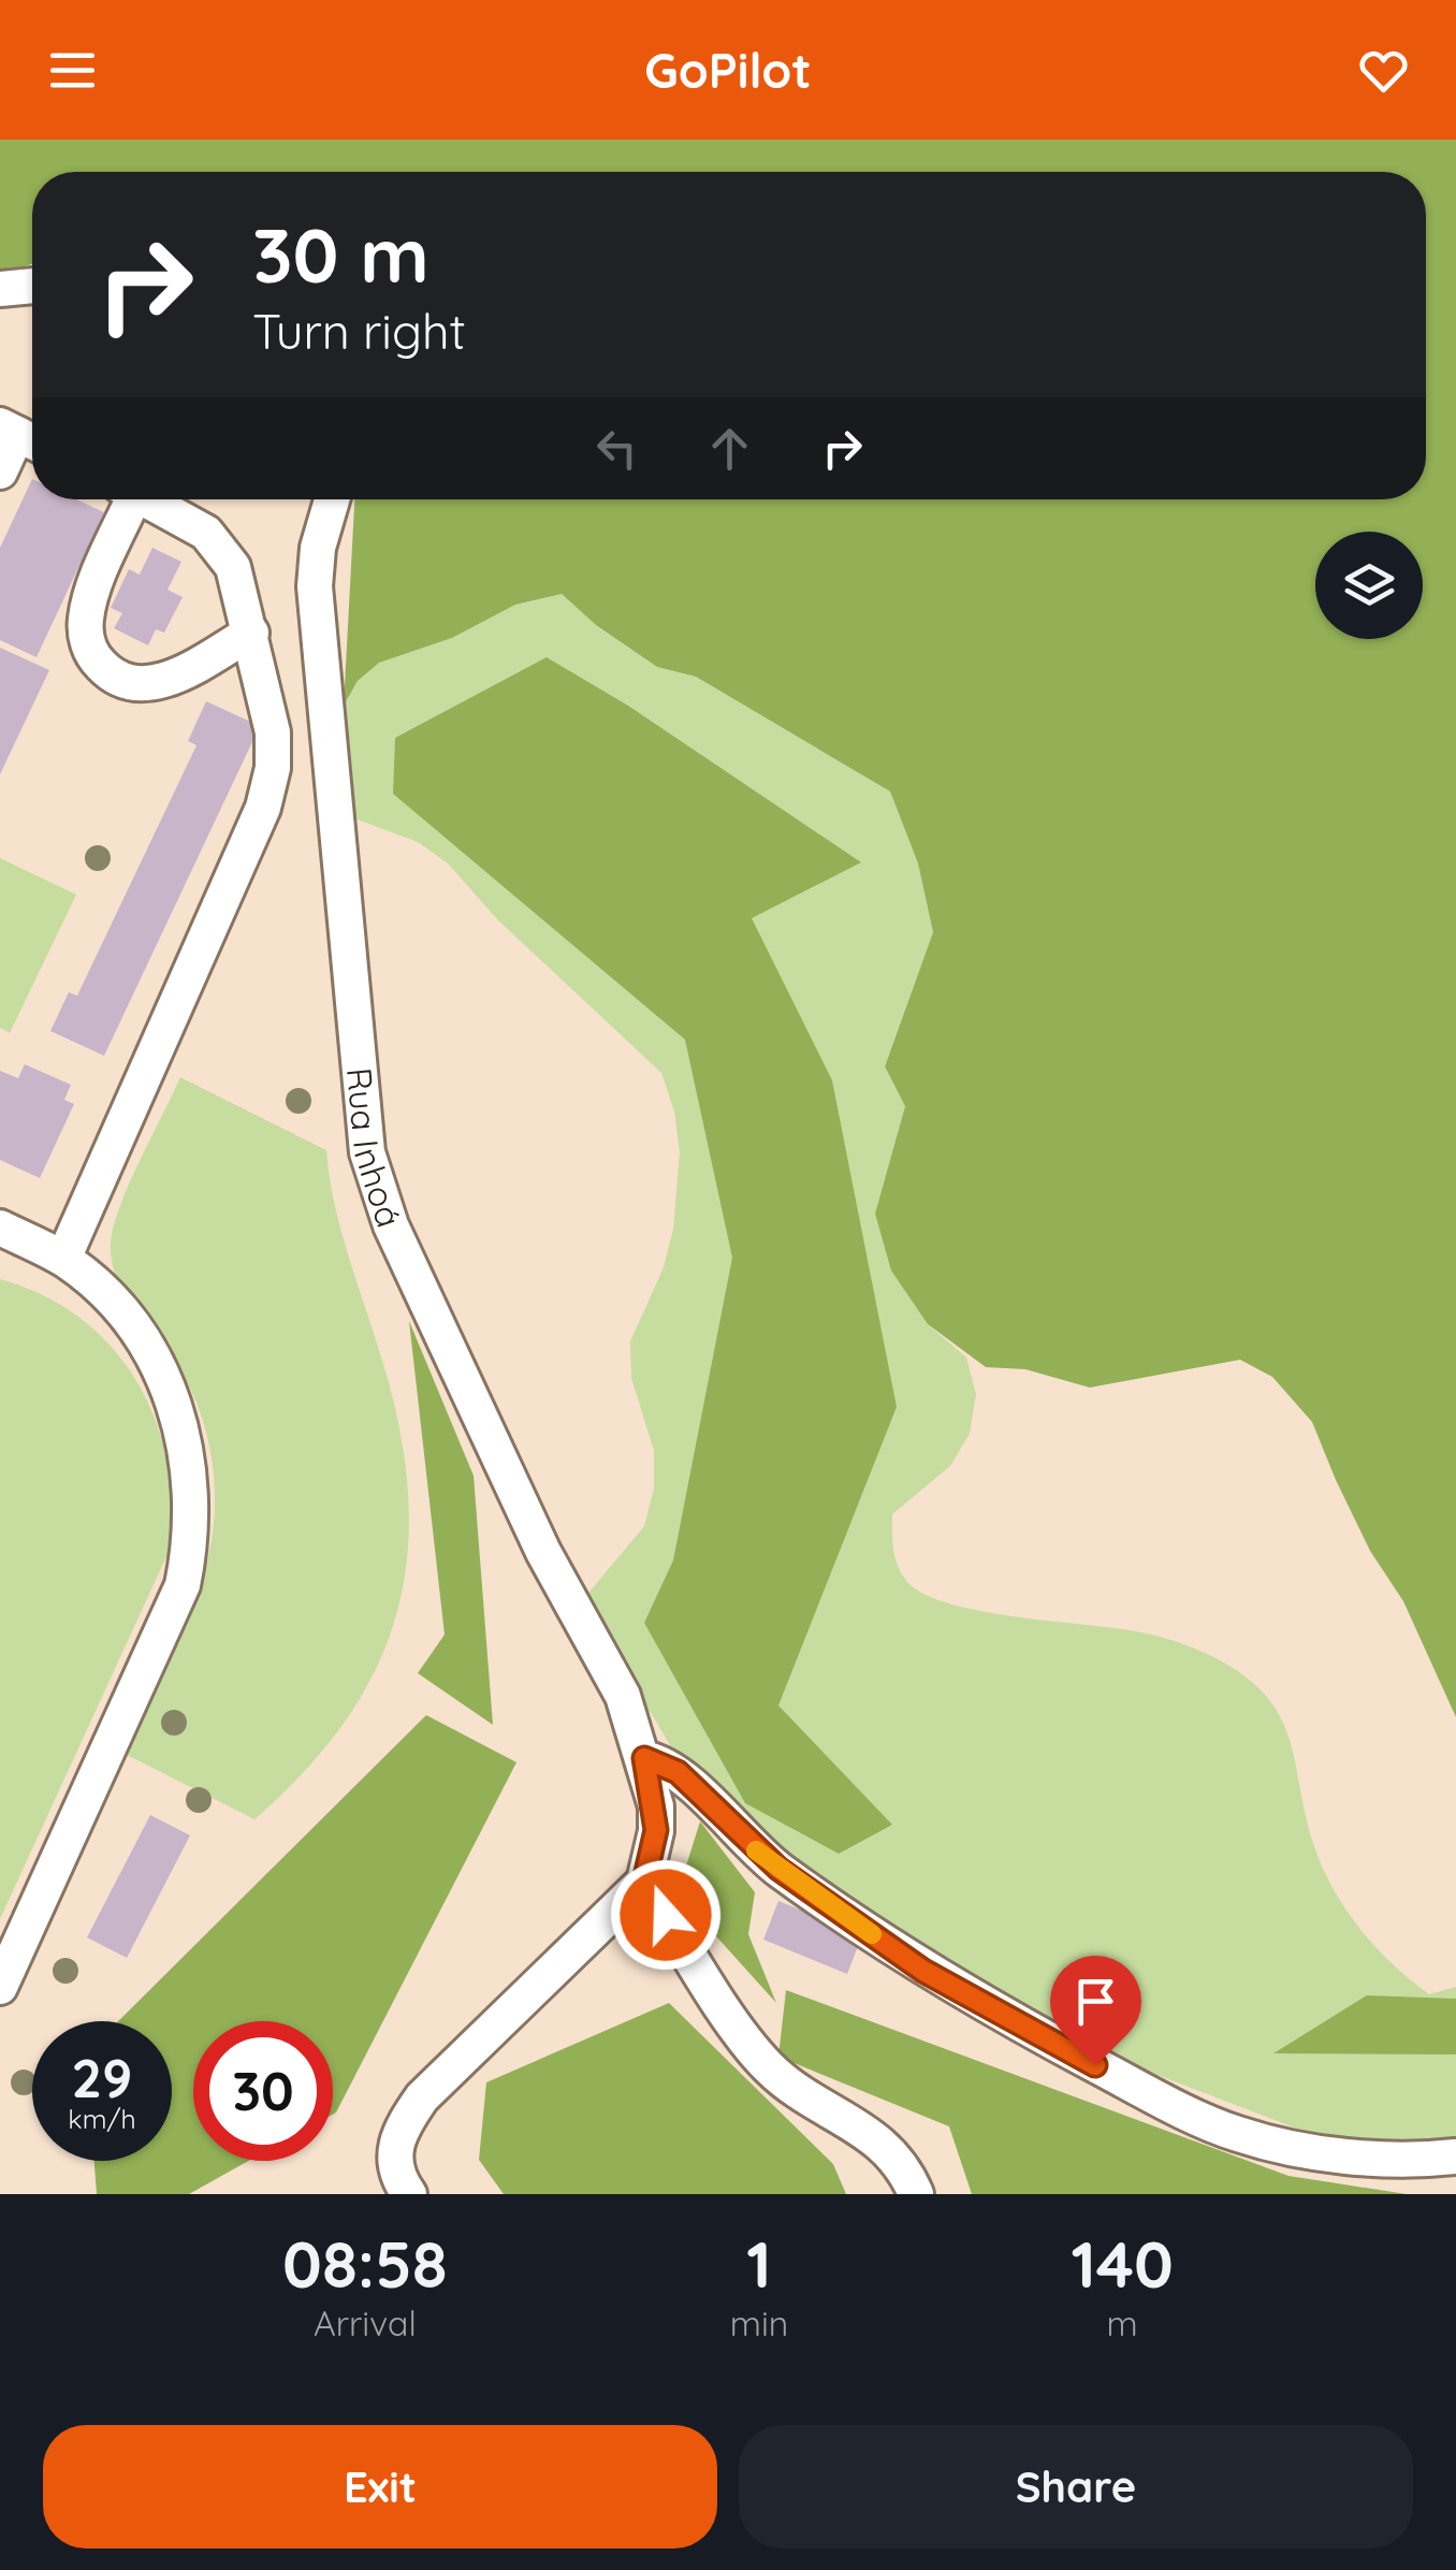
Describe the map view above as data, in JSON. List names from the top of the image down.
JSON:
{
  "streets": {
    "street": ["Rua Inhoá"]
  },
  "page": {
    "header": "GoPilot",
    "turn": ["30 m", "Turn right"],
    "speed": "29 km/h",
    "limit": "30",
    "eta": [
      "08:58",
      "Arrival",
      "1",
      "min",
      "140",
      "m"
    ],
    "buttons": ["Exit", "Share"]
  }
}
